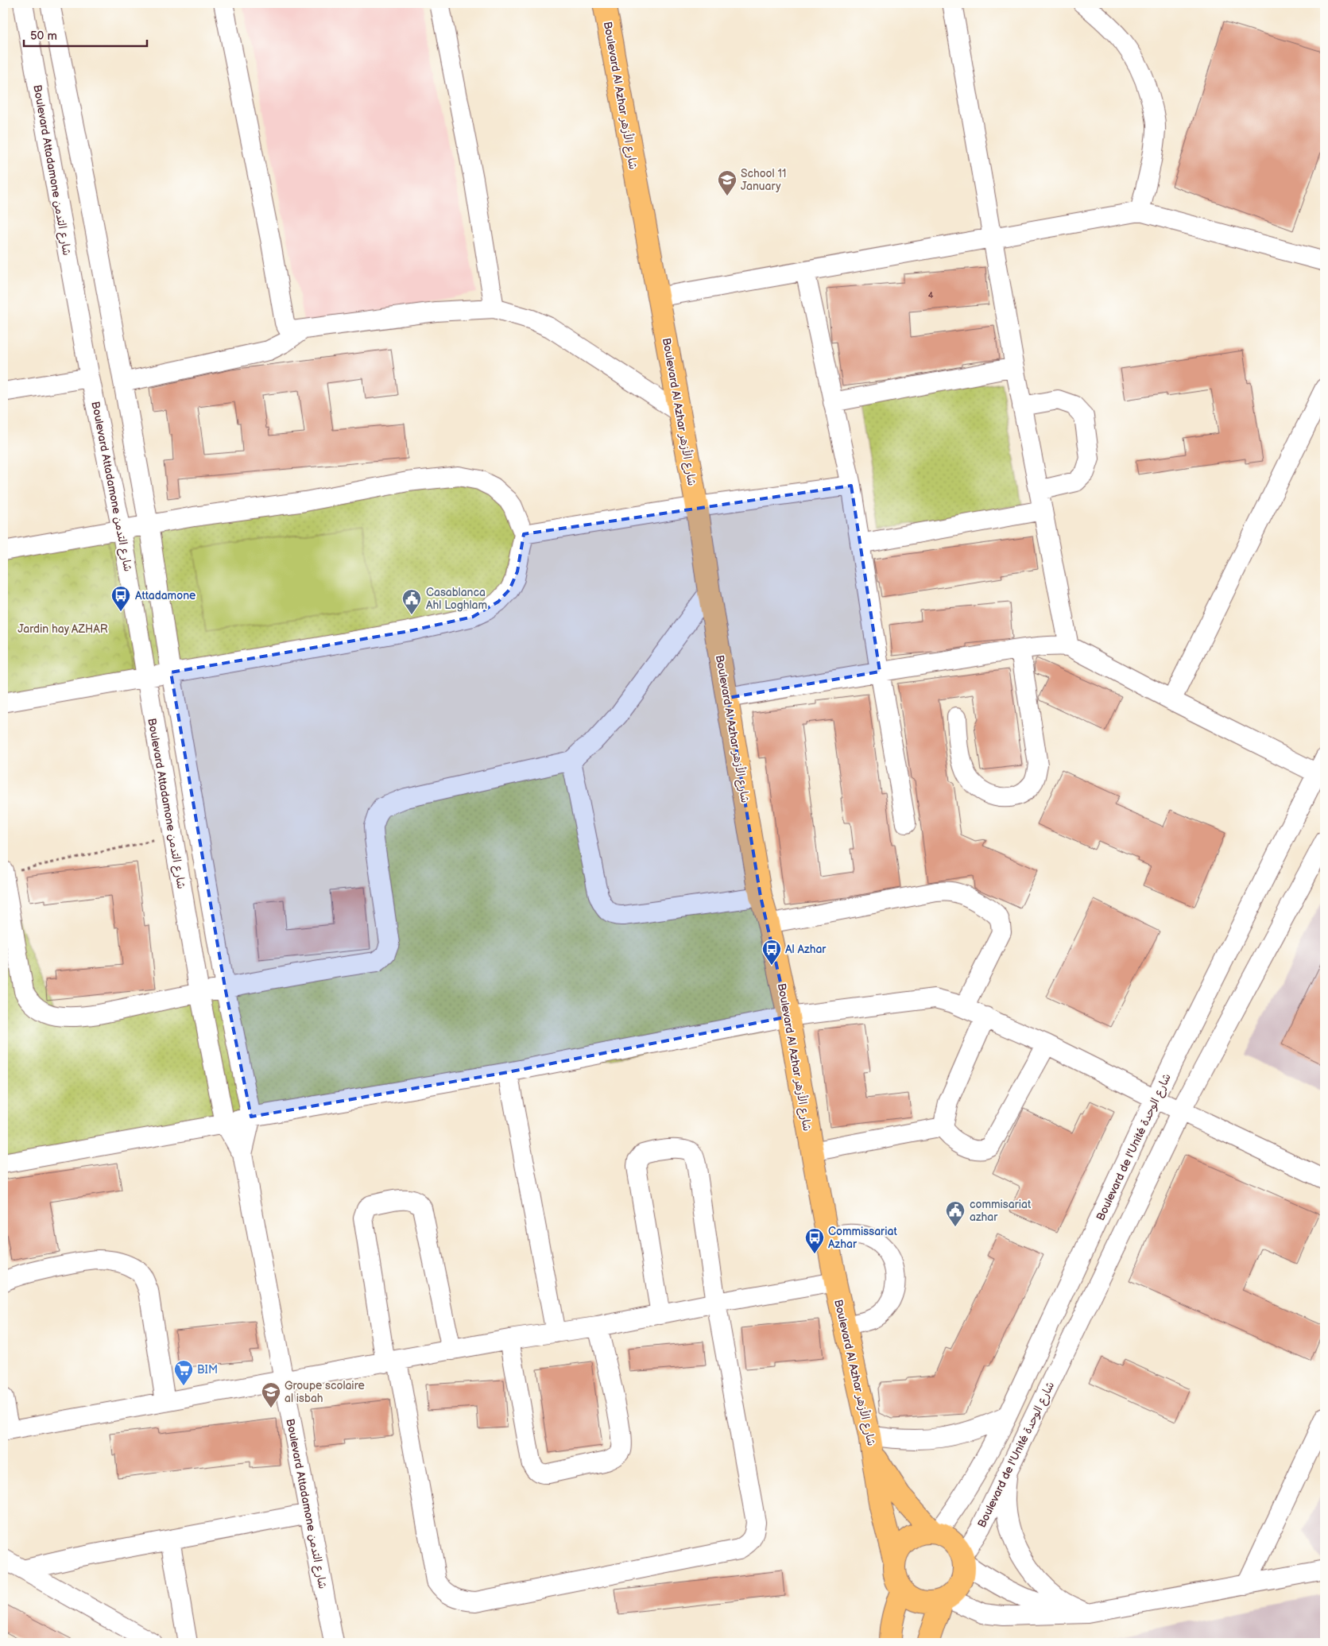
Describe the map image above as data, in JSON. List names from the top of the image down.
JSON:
{
  "streets": {
    "main road": ["Boulevard Al Azhar شارع الأزهر"],
    "street": ["Boulevard Attadamone شارع التدمن", "Boulevard de l'Unité شارع الوحدة"]
  },
  "crossings": [
    ["Boulevard Al Azhar شارع الأزهر", "Boulevard de l'Unité شارع الوحدة"]
  ],
  "parks": ["Jardin hay AZHAR"],
  "places": {
    "school or university": ["School 11 January", "Groupe scolaire al isbah"],
    "bus stop": ["Attadamone", "Al Azhar", "Commissariat Azhar"],
    "public building": ["Casablanca Ahl Loghlam", "commisariat azhar"],
    "supermarket": ["BIM"]
  },
  "house_numbers": ["4"],
  "scale_bar": "50 m"
}
